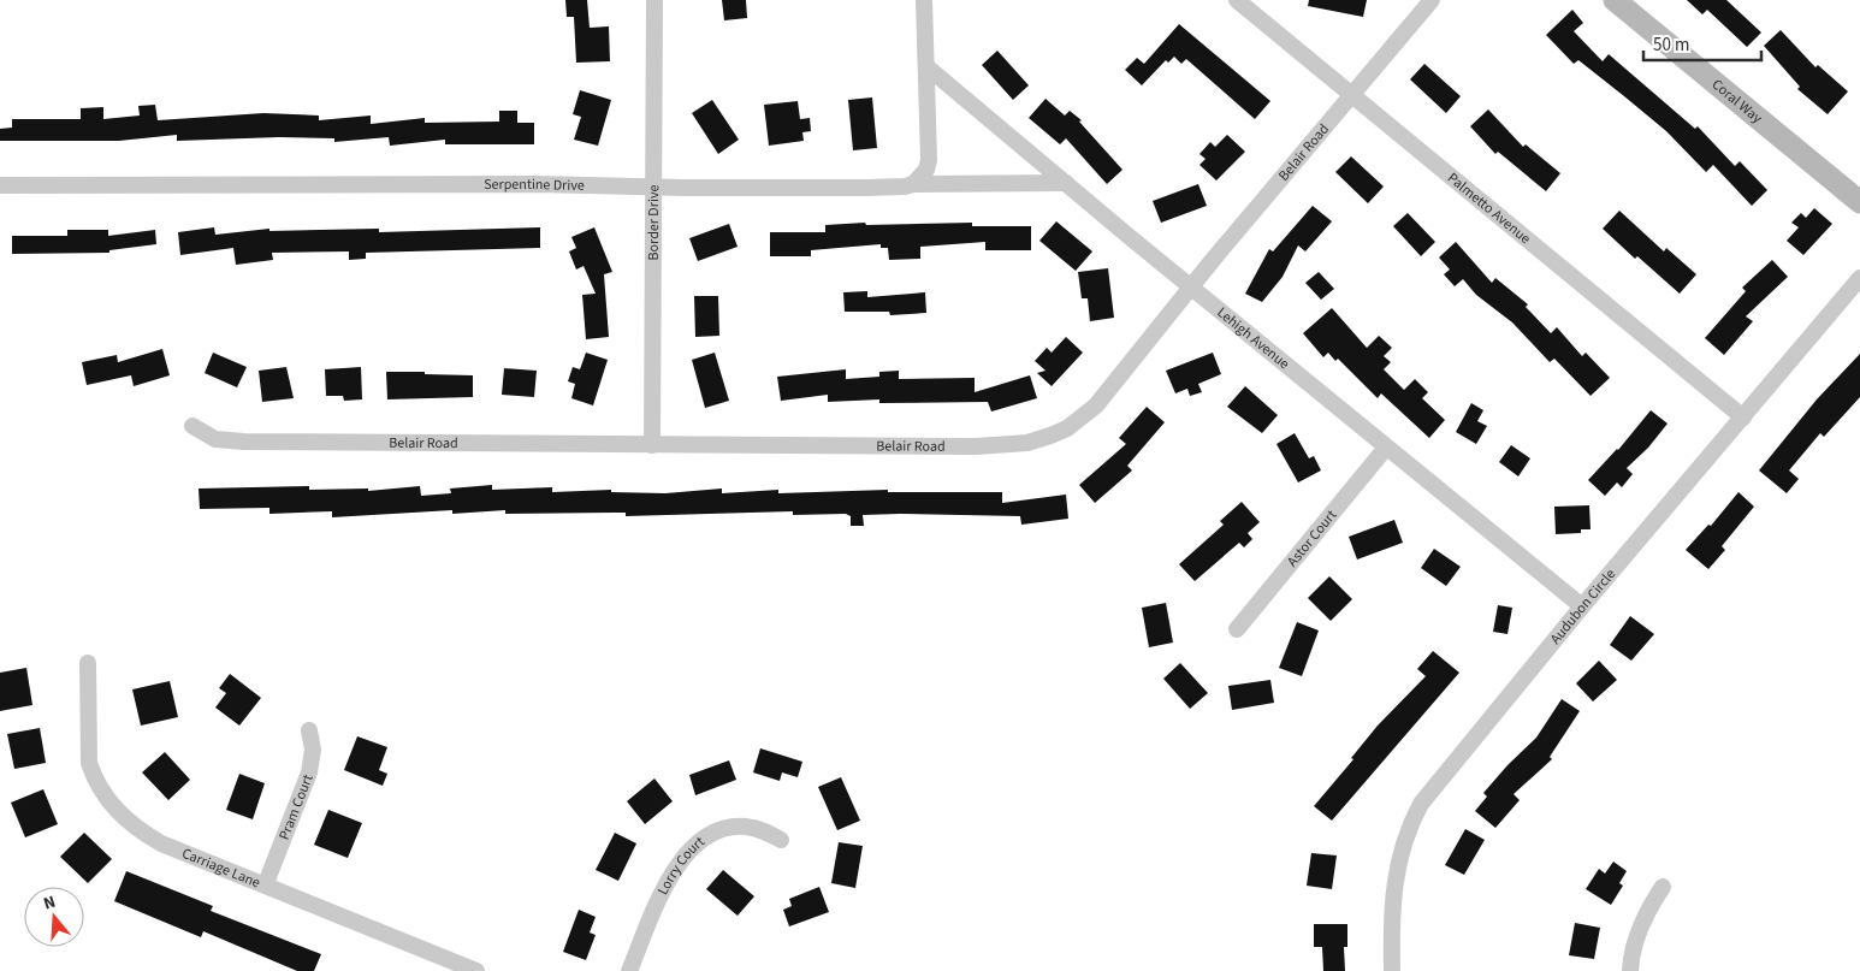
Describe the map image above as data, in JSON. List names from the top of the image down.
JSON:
{
  "streets": {
    "street": [
      "Coral Way",
      "Belair Road",
      "Serpentine Drive",
      "Palmetto Avenue",
      "Border Drive",
      "Lehigh Avenue",
      "Astor Court",
      "Audubon Circle",
      "Pram Court",
      "Carriage Lane",
      "Lorry Court"
    ]
  },
  "crossings": [
    ["Belair Road", "Palmetto Avenue"],
    ["Belair Road", "Border Drive"],
    ["Belair Road", "Lehigh Avenue"],
    ["Serpentine Drive", "Border Drive"],
    ["Serpentine Drive", "Lehigh Avenue"],
    ["Palmetto Avenue", "Audubon Circle"],
    ["Lehigh Avenue", "Astor Court"],
    ["Lehigh Avenue", "Audubon Circle"],
    ["Pram Court", "Carriage Lane"]
  ],
  "scale_bar": "50 m",
  "north": "top"
}
